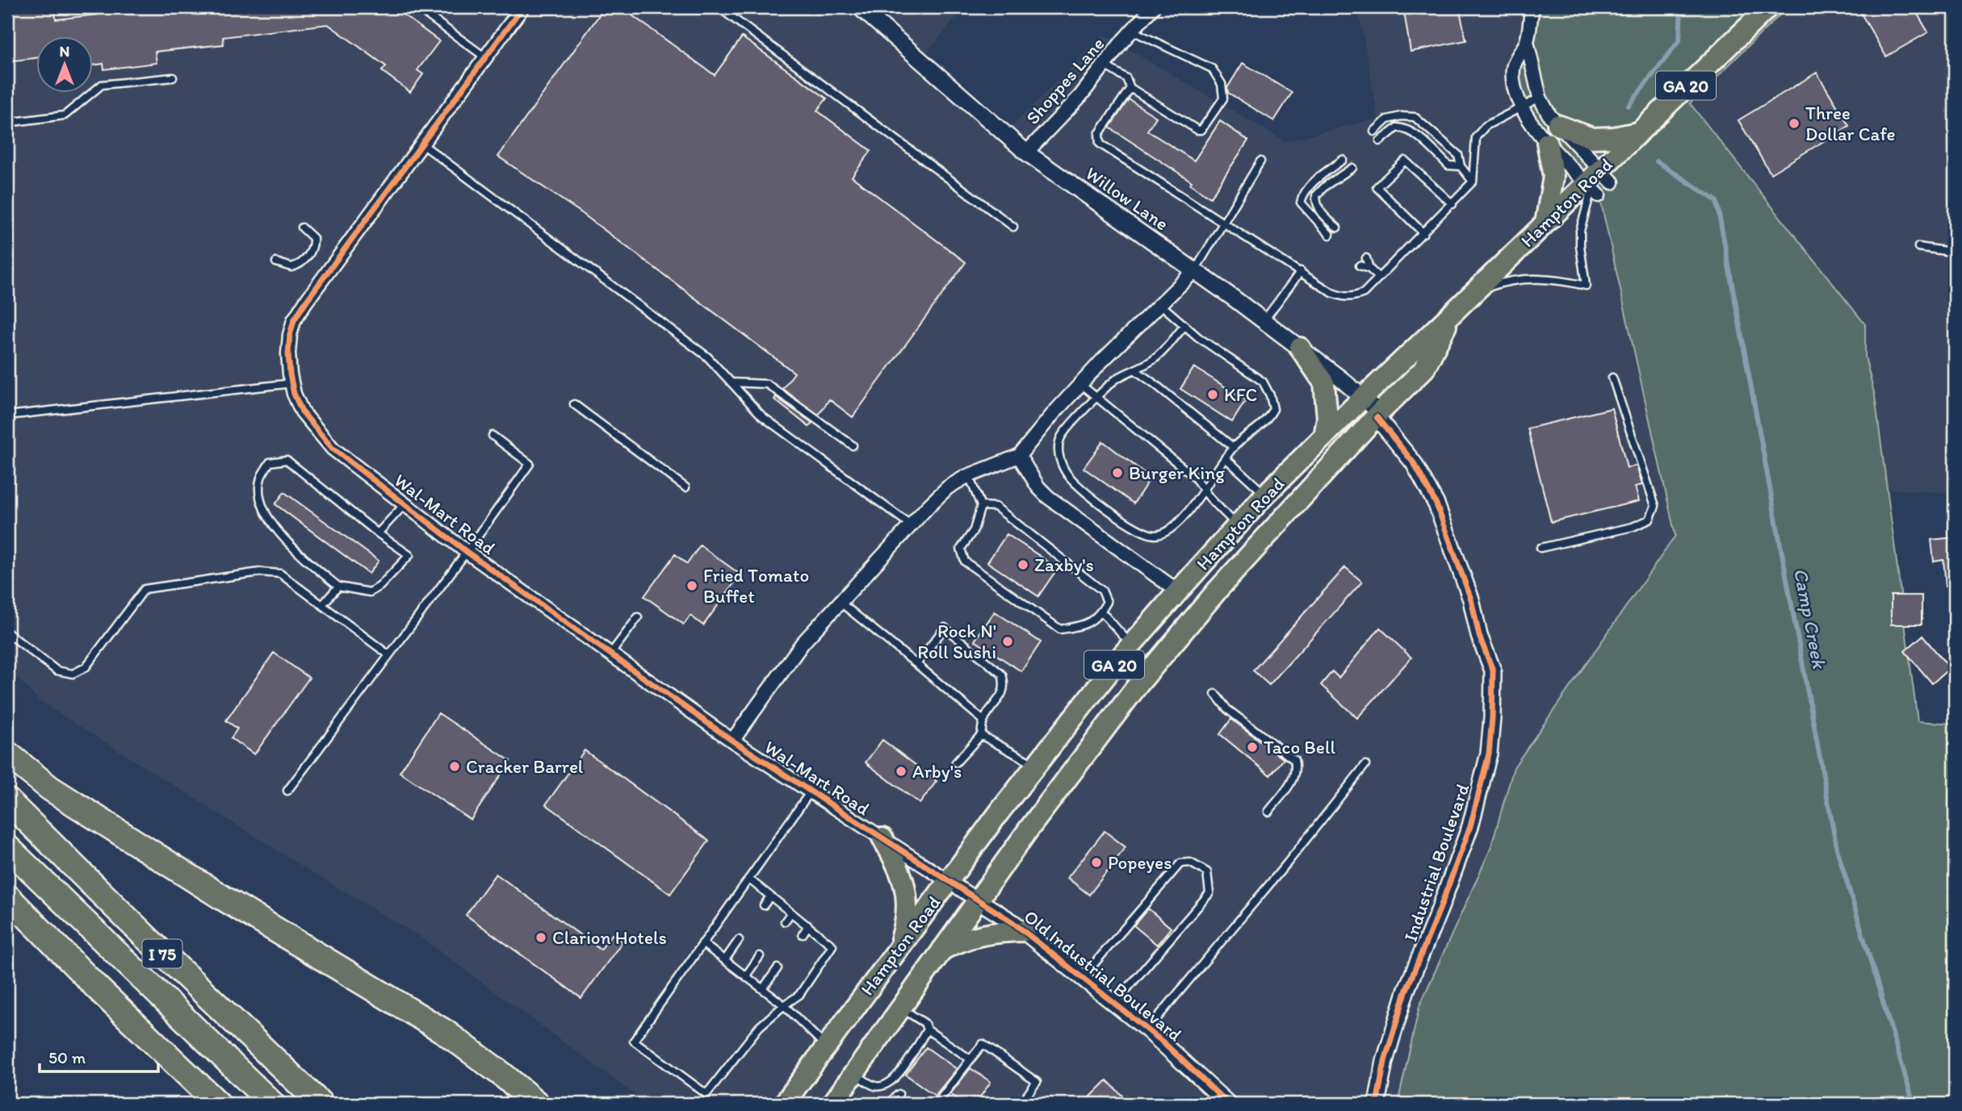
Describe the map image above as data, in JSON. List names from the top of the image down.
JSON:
{
  "streets": {
    "highway": ["I 75"],
    "main road": ["GA 20", "Hampton Road"],
    "street": [
      "Shoppes Lane",
      "Willow Lane",
      "Wal-Mart Road",
      "Industrial Boulevard",
      "Old Industrial Boulevard"
    ]
  },
  "crossings": [
    ["Shoppes Lane", "Willow Lane"],
    ["Willow Lane", "Hampton Road"],
    ["Willow Lane", "Industrial Boulevard"],
    ["Hampton Road", "Wal-Mart Road"],
    ["Hampton Road", "Industrial Boulevard"],
    ["Hampton Road", "Old Industrial Boulevard"],
    ["Wal-Mart Road", "Old Industrial Boulevard"]
  ],
  "water": ["Camp Creek"],
  "places": [
    "Three Dollar Cafe",
    "KFC",
    "Burger King",
    "Zaxby's",
    "Fried Tomato Buffet",
    "Rock N' Roll Sushi",
    "Taco Bell",
    "Cracker Barrel",
    "Arby's",
    "Popeyes",
    "Clarion Hotels"
  ],
  "scale_bar": "50 m",
  "north": "top"
}
